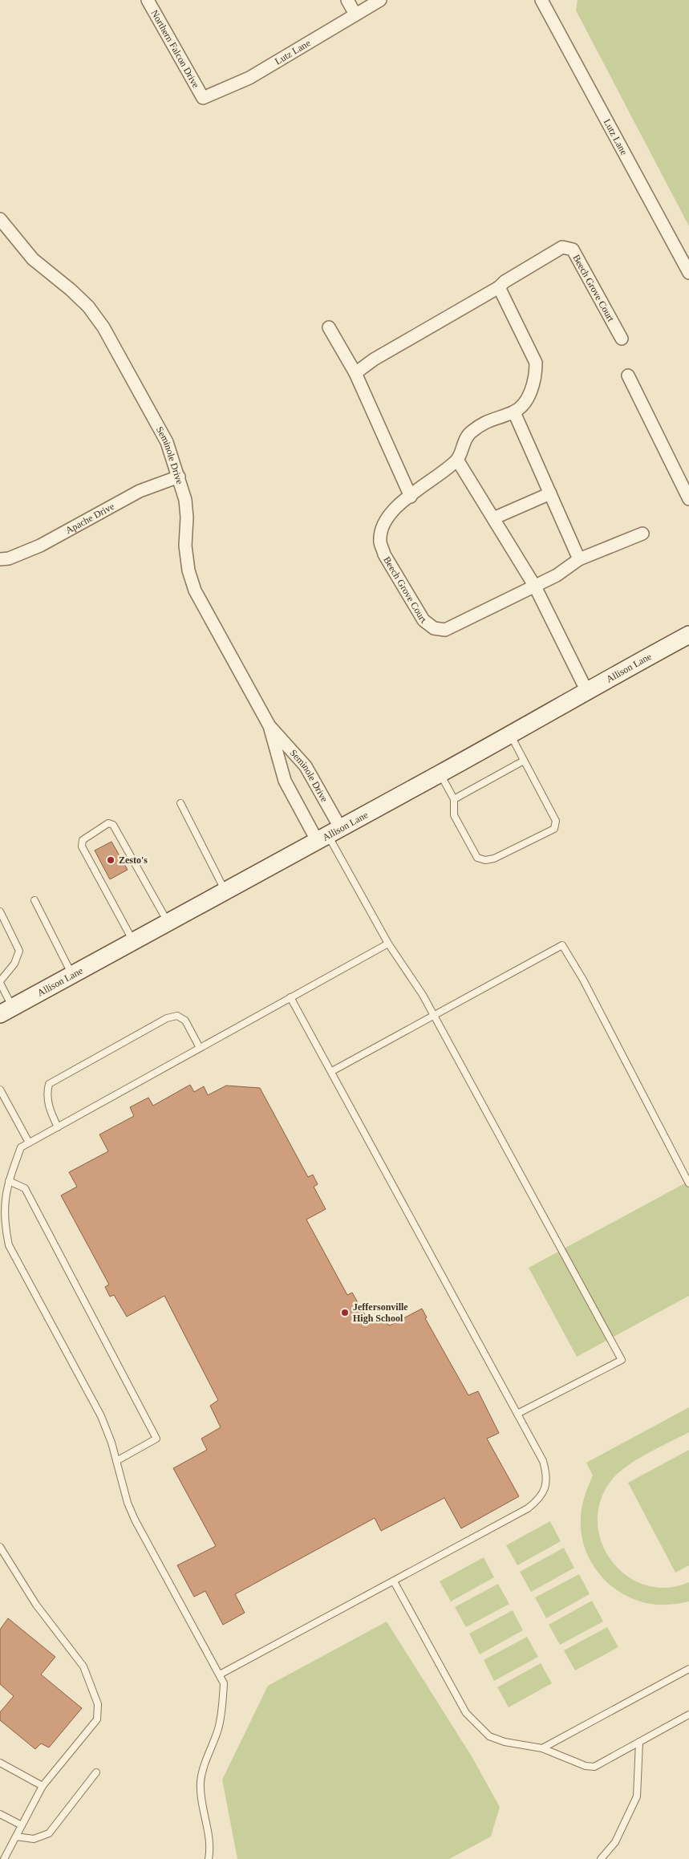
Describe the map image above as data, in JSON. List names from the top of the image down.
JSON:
{
  "streets": {
    "main road": ["Allison Lane"],
    "street": [
      "Northern Falcon Drive",
      "Lutz Lane",
      "Beech Grove Court",
      "Seminole Drive",
      "Apache Drive"
    ]
  },
  "crossings": [
    ["Northern Falcon Drive", "Lutz Lane"],
    ["Seminole Drive", "Apache Drive"],
    ["Seminole Drive", "Allison Lane"]
  ],
  "places": ["Zesto's", "Jeffersonville High School"]
}
